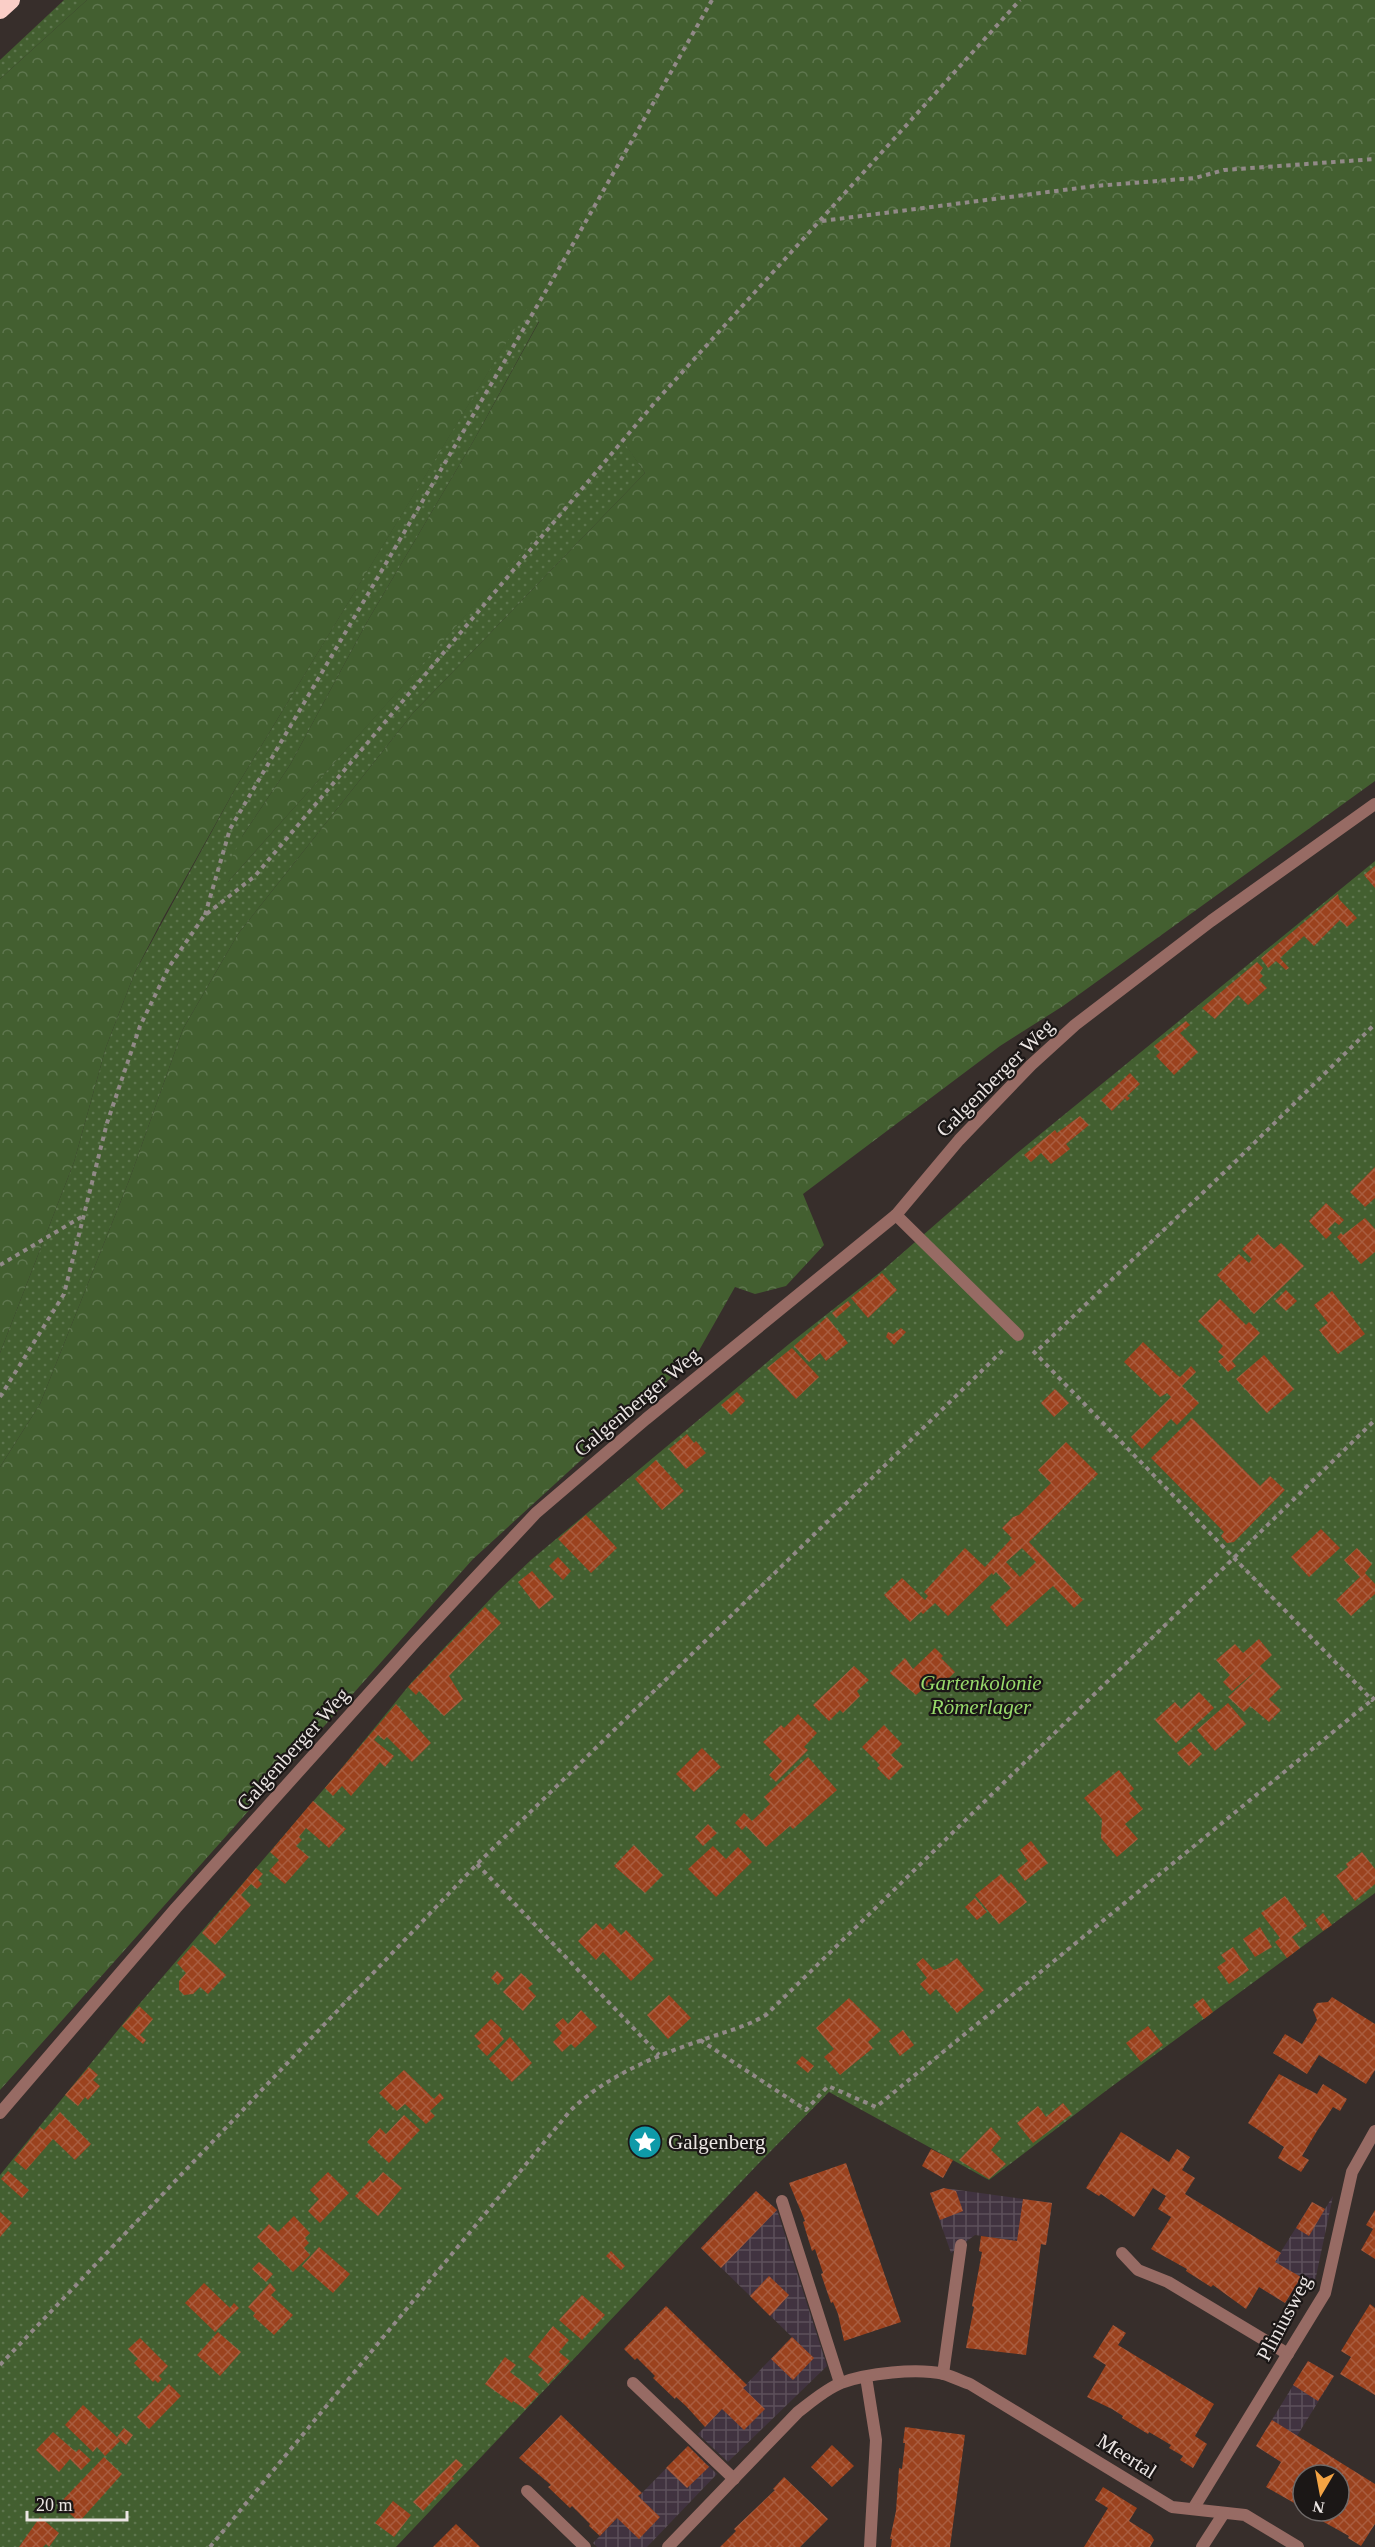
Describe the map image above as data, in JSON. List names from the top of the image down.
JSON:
{
  "streets": {
    "street": ["Galgenberger Weg", "Pliniusweg", "Meertal"]
  },
  "crossings": [
    ["Pliniusweg", "Meertal"]
  ],
  "parks": ["Gartenkolonie Römerlager"],
  "places": {
    "place": ["Galgenberg"]
  },
  "scale_bar": "20 m",
  "north": "bottom"
}
